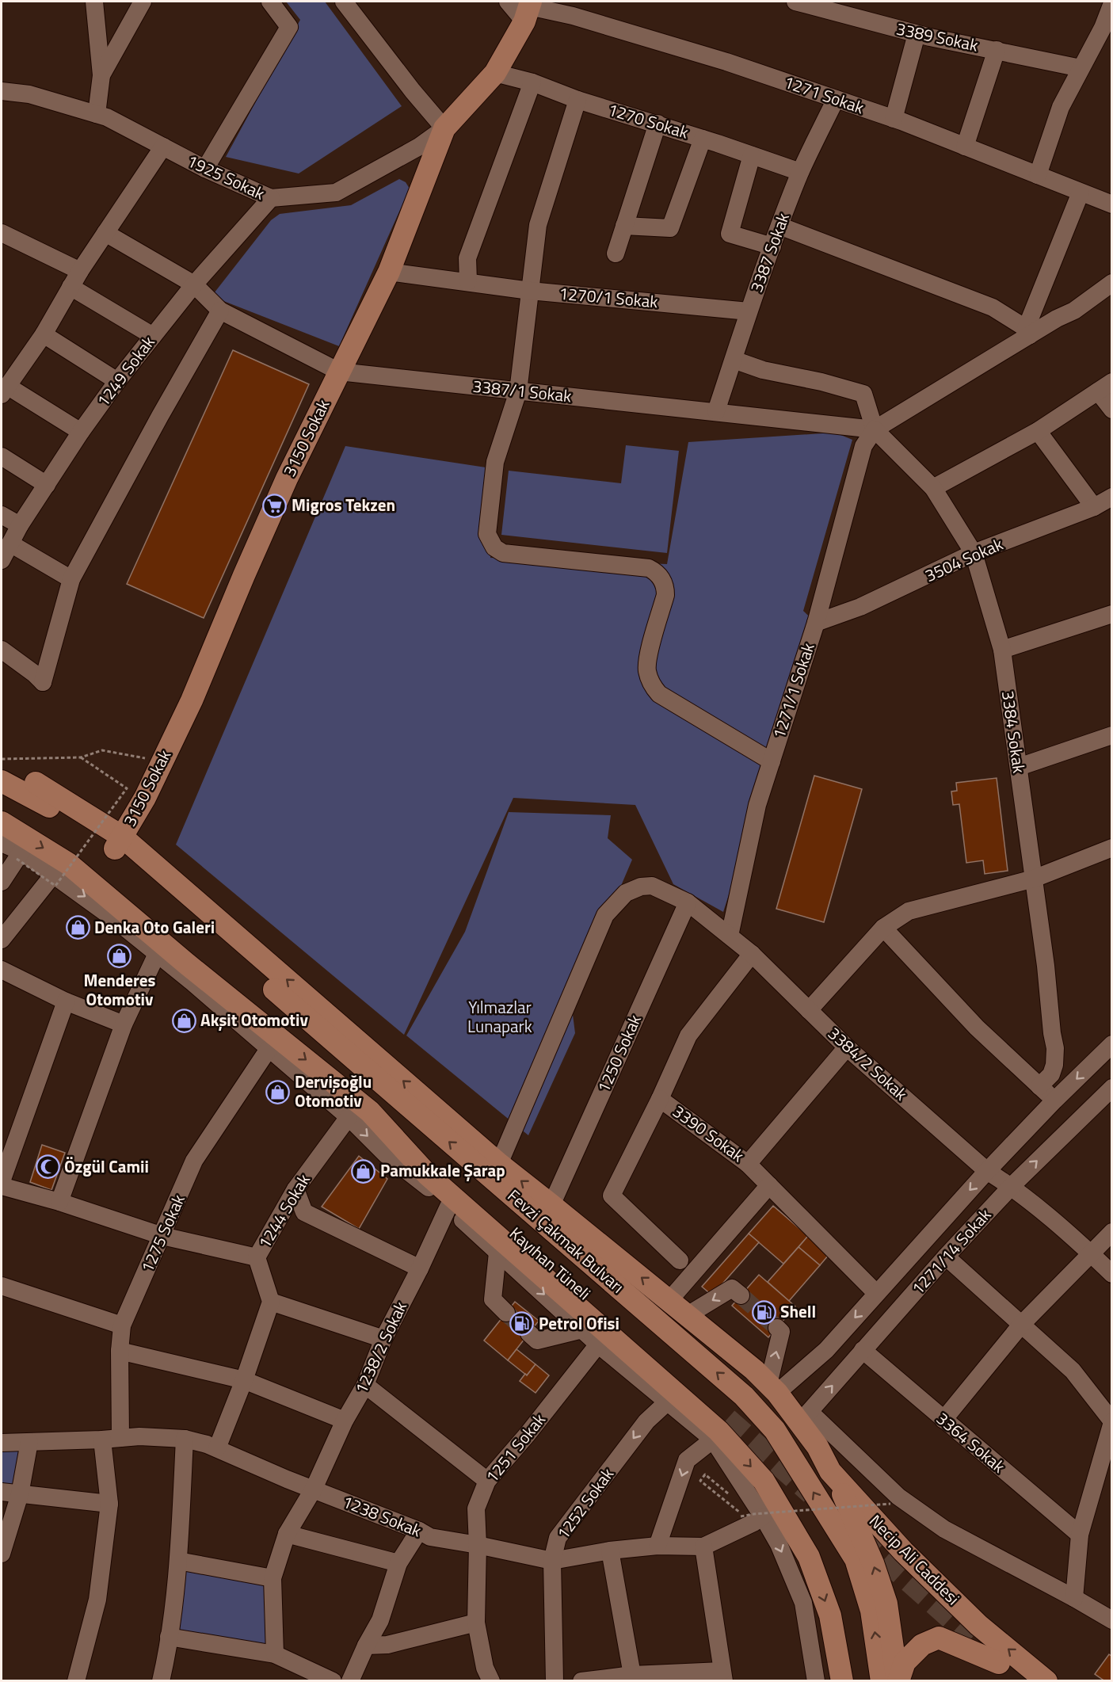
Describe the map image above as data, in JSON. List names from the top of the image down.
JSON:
{
  "streets": {
    "main road": [
      "3150 Sokak",
      "Fevzi Çakmak Bulvarı",
      "Kayıhan Tüneli",
      "Necip Ali Caddesi"
    ],
    "street": [
      "3389 Sokak",
      "1271 Sokak",
      "1270 Sokak",
      "1925 Sokak",
      "3387 Sokak",
      "1270/1 Sokak",
      "1249 Sokak",
      "3387/1 Sokak",
      "3504 Sokak",
      "1271/1 Sokak",
      "3384 Sokak",
      "1250 Sokak",
      "3384/2 Sokak",
      "3390 Sokak",
      "1244 Sokak",
      "1275 Sokak",
      "1271/14 Sokak",
      "1238/2 Sokak",
      "3364 Sokak",
      "1251 Sokak",
      "1252 Sokak",
      "1238 Sokak"
    ]
  },
  "crossings": [
    ["1271 Sokak", "3387 Sokak"],
    ["1270 Sokak", "3387 Sokak"],
    ["1925 Sokak", "1249 Sokak"],
    ["1925 Sokak", "3150 Sokak"],
    ["3387 Sokak", "1270/1 Sokak"],
    ["3387 Sokak", "3387/1 Sokak"],
    ["1270/1 Sokak", "3150 Sokak"],
    ["1249 Sokak", "3387/1 Sokak"],
    ["3387/1 Sokak", "3150 Sokak"],
    ["3387/1 Sokak", "1271/1 Sokak"],
    ["3387/1 Sokak", "3384 Sokak"],
    ["3150 Sokak", "Fevzi Çakmak Bulvarı"],
    ["3150 Sokak", "Necip Ali Caddesi"],
    ["3504 Sokak", "1271/1 Sokak"],
    ["3504 Sokak", "3384 Sokak"],
    ["1271/1 Sokak", "3384 Sokak"],
    ["1271/1 Sokak", "3384/2 Sokak"],
    ["1250 Sokak", "3384/2 Sokak"],
    ["1250 Sokak", "Necip Ali Caddesi"],
    ["3384/2 Sokak", "3390 Sokak"],
    ["3384/2 Sokak", "1271/14 Sokak"],
    ["3384/2 Sokak", "Necip Ali Caddesi"],
    ["1244 Sokak", "Kayıhan Tüneli"],
    ["1275 Sokak", "1238 Sokak"],
    ["Fevzi Çakmak Bulvarı", "Necip Ali Caddesi"],
    ["1271/14 Sokak", "3364 Sokak"],
    ["1271/14 Sokak", "Necip Ali Caddesi"],
    ["1238/2 Sokak", "1238 Sokak"],
    ["1251 Sokak", "1238 Sokak"],
    ["1252 Sokak", "1238 Sokak"]
  ],
  "parks": ["Yılmazlar Lunapark"],
  "places": {
    "supermarket": ["Migros Tekzen"],
    "shop": [
      "Denka Oto Galeri",
      "Menderes Otomotiv",
      "Akşit Otomotiv",
      "Dervişoğlu Otomotiv",
      "Pamukkale Şarap"
    ],
    "mosque": ["Özgül Camii"],
    "fuel station": ["Shell", "Petrol Ofisi"]
  }
}
